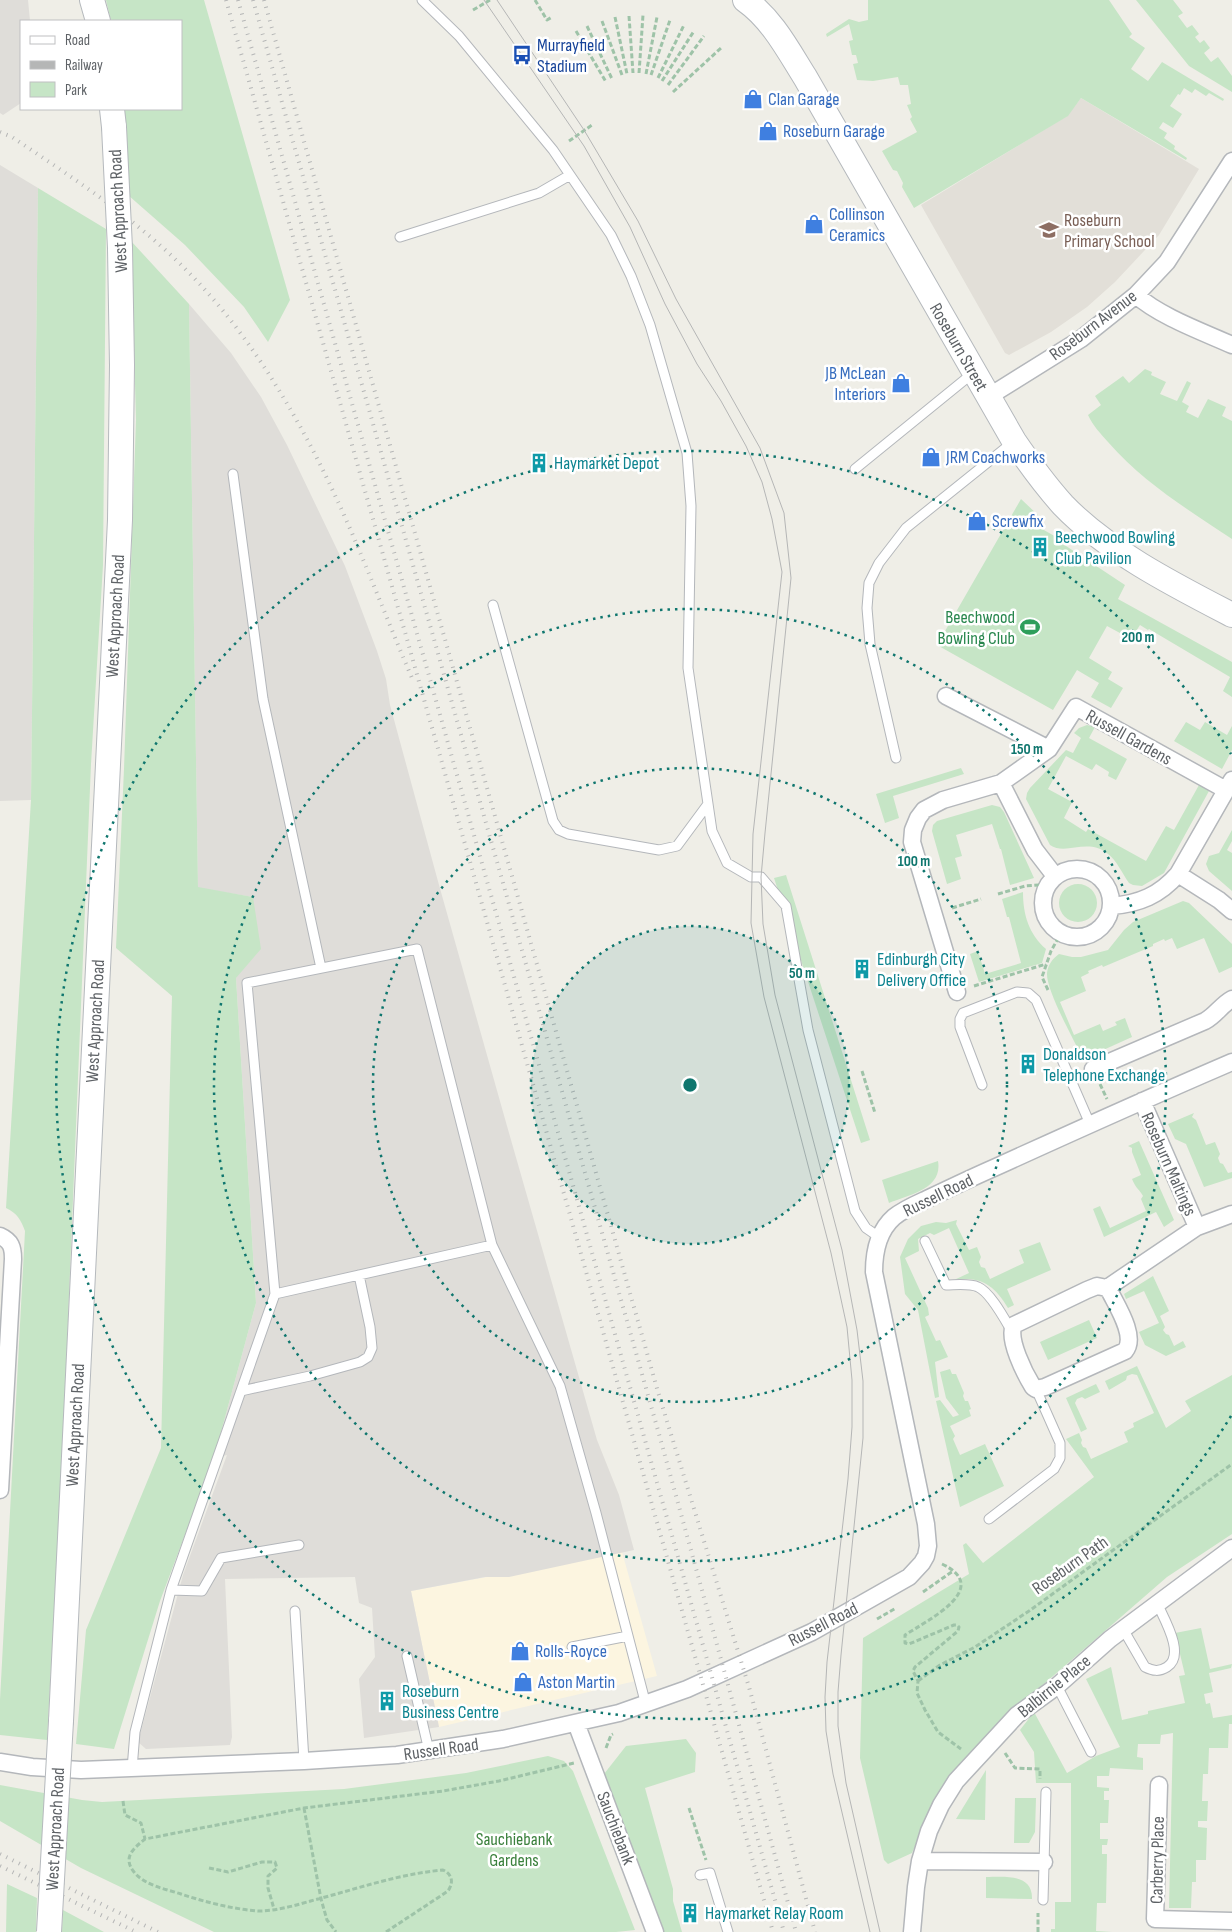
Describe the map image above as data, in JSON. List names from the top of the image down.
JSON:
{
  "streets": {
    "street": [
      "West Approach Road",
      "Roseburn Avenue",
      "Roseburn Street",
      "Russell Gardens",
      "Roseburn Maltings",
      "Russell Road",
      "Balbirnie Place",
      "Sauchiebank",
      "Carberry Place"
    ],
    "path": ["Roseburn Path"]
  },
  "crossings": [
    ["Roseburn Avenue", "Roseburn Street"],
    ["Roseburn Maltings", "Russell Road"],
    ["Russell Road", "Sauchiebank"]
  ],
  "parks": ["Sauchiebank Gardens"],
  "places": {
    "bus stop": ["Murrayfield Stadium"],
    "shop": [
      "Clan Garage",
      "Roseburn Garage",
      "Collinson Ceramics",
      "JB McLean Interiors",
      "JRM Coachworks",
      "Screwfix",
      "Rolls-Royce",
      "Aston Martin"
    ],
    "school or university": ["Roseburn Primary School"],
    "building": [
      "Haymarket Depot",
      "Beechwood Bowling Club Pavilion",
      "Edinburgh City Delivery Office",
      "Donaldson Telephone Exchange",
      "Roseburn Business Centre",
      "Haymarket Relay Room"
    ],
    "sports": ["Beechwood Bowling Club"]
  },
  "legend": ["Road", "Railway", "Park"],
  "rings": [
    "200 m",
    "150 m",
    "100 m",
    "50 m"
  ]
}
